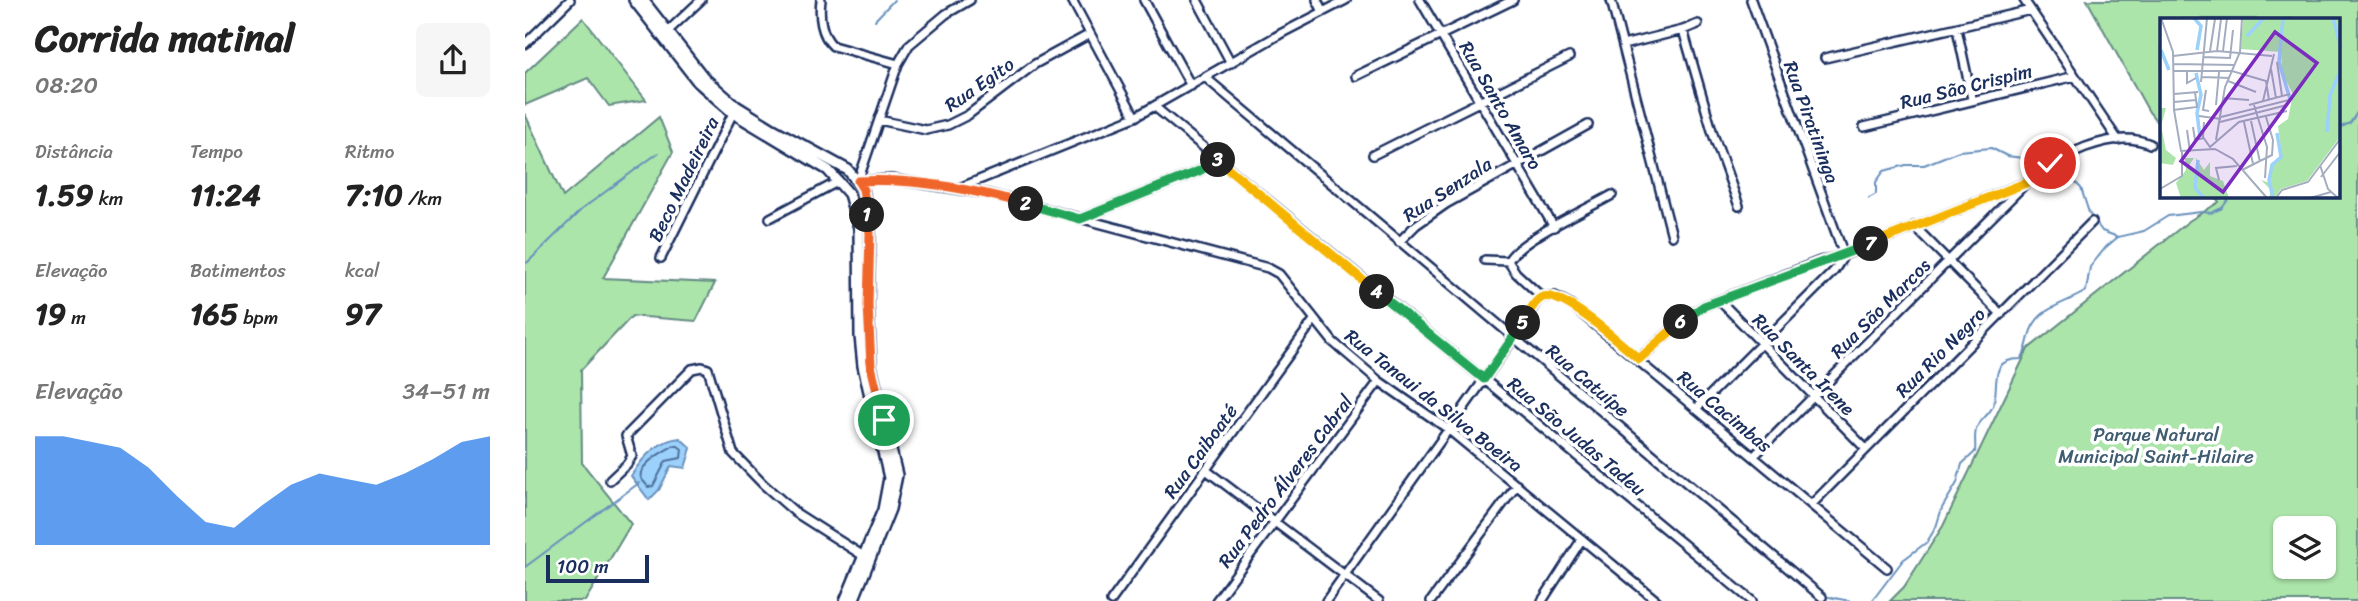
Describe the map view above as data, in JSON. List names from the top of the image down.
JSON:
{
  "streets": {
    "street": [
      "Rua Egito",
      "Rua São Crispim",
      "Rua Santo Amaro",
      "Rua Piratininga",
      "Beco Madeireira",
      "Rua Senzala",
      "Rua São Marcos",
      "Rua Rio Negro",
      "Rua Santa Irene",
      "Rua Catuípe",
      "Rua Tanaui da Silva Boeira",
      "Rua Cacimbas",
      "Rua São Judas Tadeu",
      "Rua Caiboaté",
      "Rua Pedro Álveres Cabral"
    ]
  },
  "crossings": [
    ["Rua Santo Amaro", "Rua Senzala"],
    ["Rua Senzala", "Rua Catuípe"],
    ["Rua São Marcos", "Rua Santa Irene"],
    ["Rua São Marcos", "Rua Cacimbas"],
    ["Rua Rio Negro", "Rua Santa Irene"],
    ["Rua Rio Negro", "Rua Cacimbas"],
    ["Rua Tanaui da Silva Boeira", "Rua Caiboaté"],
    ["Rua Tanaui da Silva Boeira", "Rua Pedro Álveres Cabral"]
  ],
  "parks": ["Parque Natural Municipal Saint-Hilaire"],
  "scale_bar": "100 m",
  "page": {
    "heading": ["Corrida matinal", "08:20"],
    "stats": [
      ["Distância", "1.59 km"],
      ["Tempo", "11:24"],
      ["Ritmo", "7:10 /km"],
      ["Elevação", "19 m"],
      ["Batimentos", "165 bpm"],
      ["kcal", "97"]
    ],
    "pins": [
      "3",
      "2",
      "1",
      "7",
      "4",
      "6",
      "5"
    ],
    "chart": ["Elevação", "34–51 m"],
    "scale": "100 m"
  }
}
